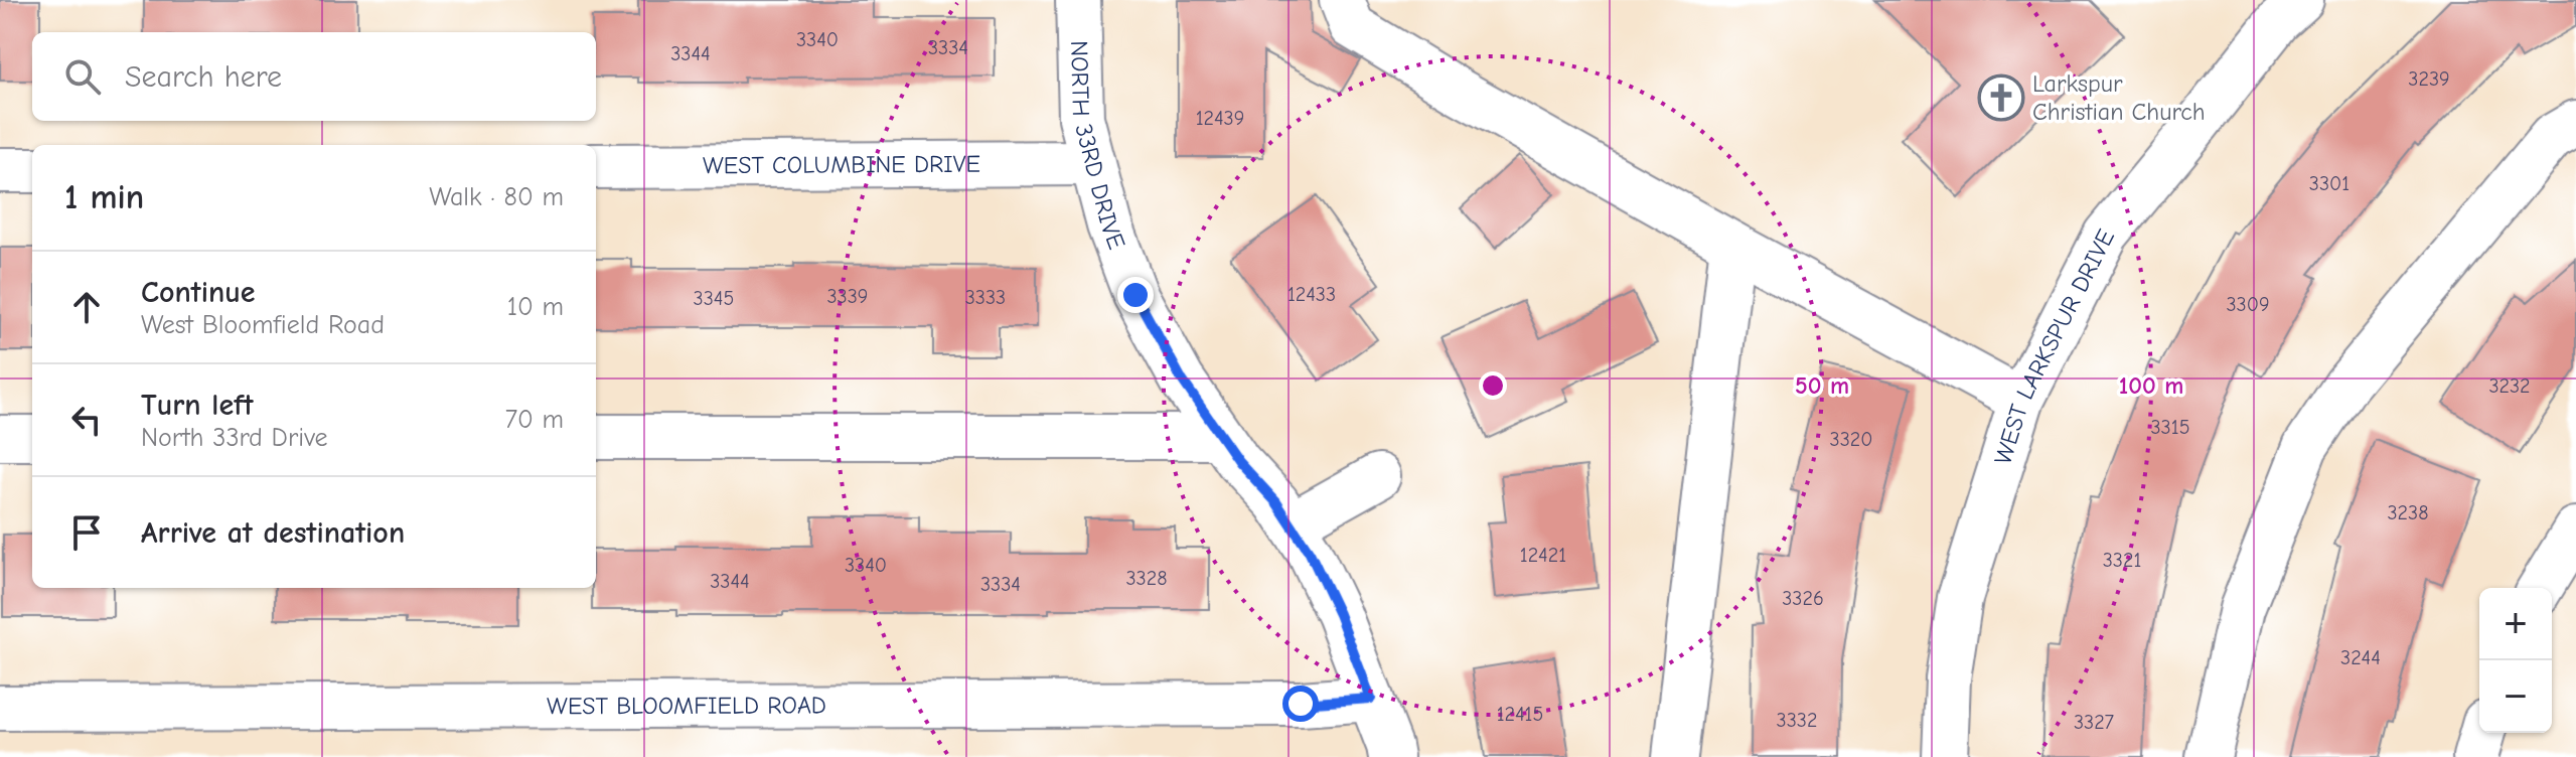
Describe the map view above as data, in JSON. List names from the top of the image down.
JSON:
{
  "streets": {
    "street": [
      "NORTH 33RD DRIVE",
      "WEST COLUMBINE DRIVE",
      "WEST LARKSPUR DRIVE",
      "WEST BLOOMFIELD ROAD"
    ]
  },
  "crossings": [
    ["NORTH 33RD DRIVE", "WEST COLUMBINE DRIVE"],
    ["NORTH 33RD DRIVE", "WEST BLOOMFIELD ROAD"]
  ],
  "places": {
    "church": ["Larkspur Christian Church"]
  },
  "house_numbers": [
    "3340",
    "3334",
    "3344",
    "3239",
    "12439",
    "3301",
    "12433",
    "3339",
    "3333",
    "3345",
    "3309",
    "3232",
    "3315",
    "3320",
    "3238",
    "12421",
    "3321",
    "3340",
    "3328",
    "3344",
    "3334",
    "3326",
    "3244",
    "12415",
    "3332",
    "3327"
  ],
  "page": {
    "search": "Search here",
    "heading": ["1 min", "Walk · 80 m"],
    "list": [
      ["Continue", "West Bloomfield Road", "10 m"],
      ["Turn left", "North 33rd Drive", "70 m"],
      "Arrive at destination"
    ],
    "map_buttons": ["+", "−"]
  },
  "rings": ["50 m", "100 m"]
}
